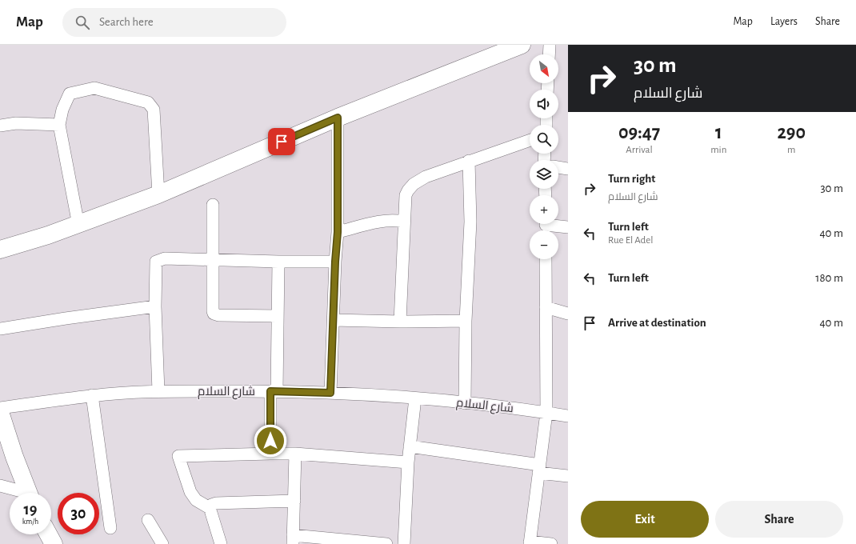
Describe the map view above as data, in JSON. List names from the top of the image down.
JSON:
{
  "streets": {
    "street": ["شارع السلام"]
  },
  "north": "bottom right",
  "page": {
    "header": "Map",
    "search": "Search here",
    "nav": ["Map", "Layers", "Share"],
    "turn": ["30 m", "شارع السلام"],
    "map_buttons": ["+", "−"],
    "eta": [
      "09:47",
      "Arrival",
      "1",
      "min",
      "290",
      "m"
    ],
    "list": [
      {
        "name": "Turn right",
        "note": "شارع السلام",
        "value": "30 m"
      },
      {
        "name": "Turn left",
        "note": "Rue El Adel",
        "value": "40 m"
      },
      {
        "name": "Turn left",
        "value": "180 m"
      },
      {
        "name": "Arrive at destination",
        "value": "40 m"
      }
    ],
    "speed": "19 km/h",
    "limit": "30",
    "buttons": ["Exit", "Share"]
  }
}
